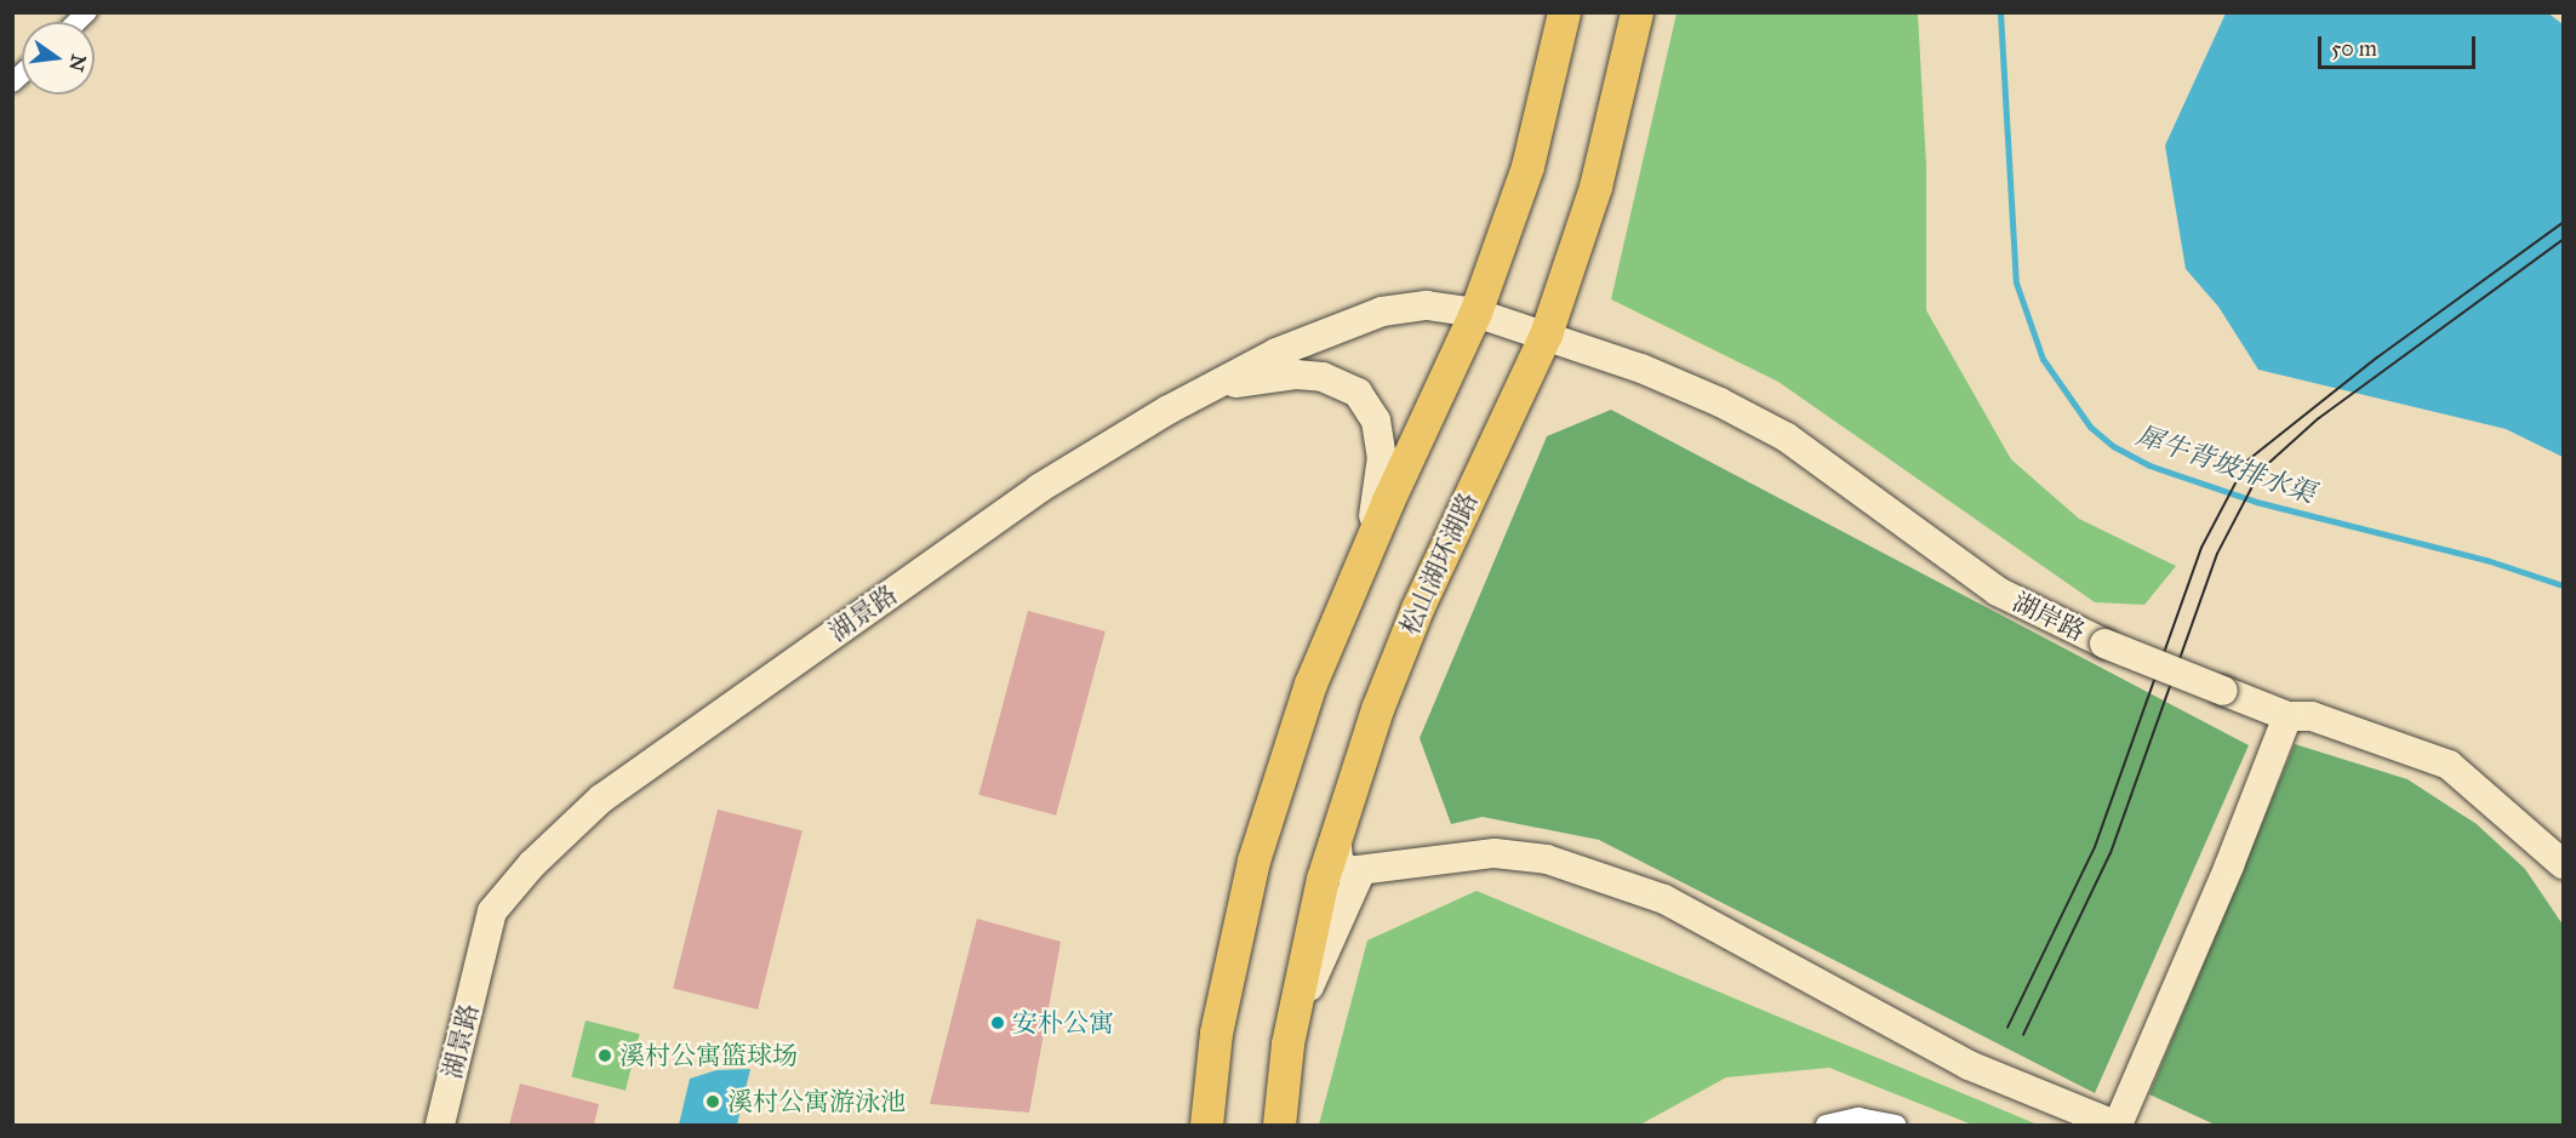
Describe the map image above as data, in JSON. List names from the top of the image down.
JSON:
{
  "streets": {
    "main road": ["松山湖环湖路"],
    "street": ["湖景路", "湖岸路"]
  },
  "crossings": [
    ["松山湖环湖路", "湖岸路"],
    ["湖景路", "湖岸路"]
  ],
  "water": ["犀牛背坡排水渠"],
  "places": ["安朴公寓", "溪村公寓篮球场", "溪村公寓游泳池"],
  "scale_bar": "50 m",
  "north": "right"
}
